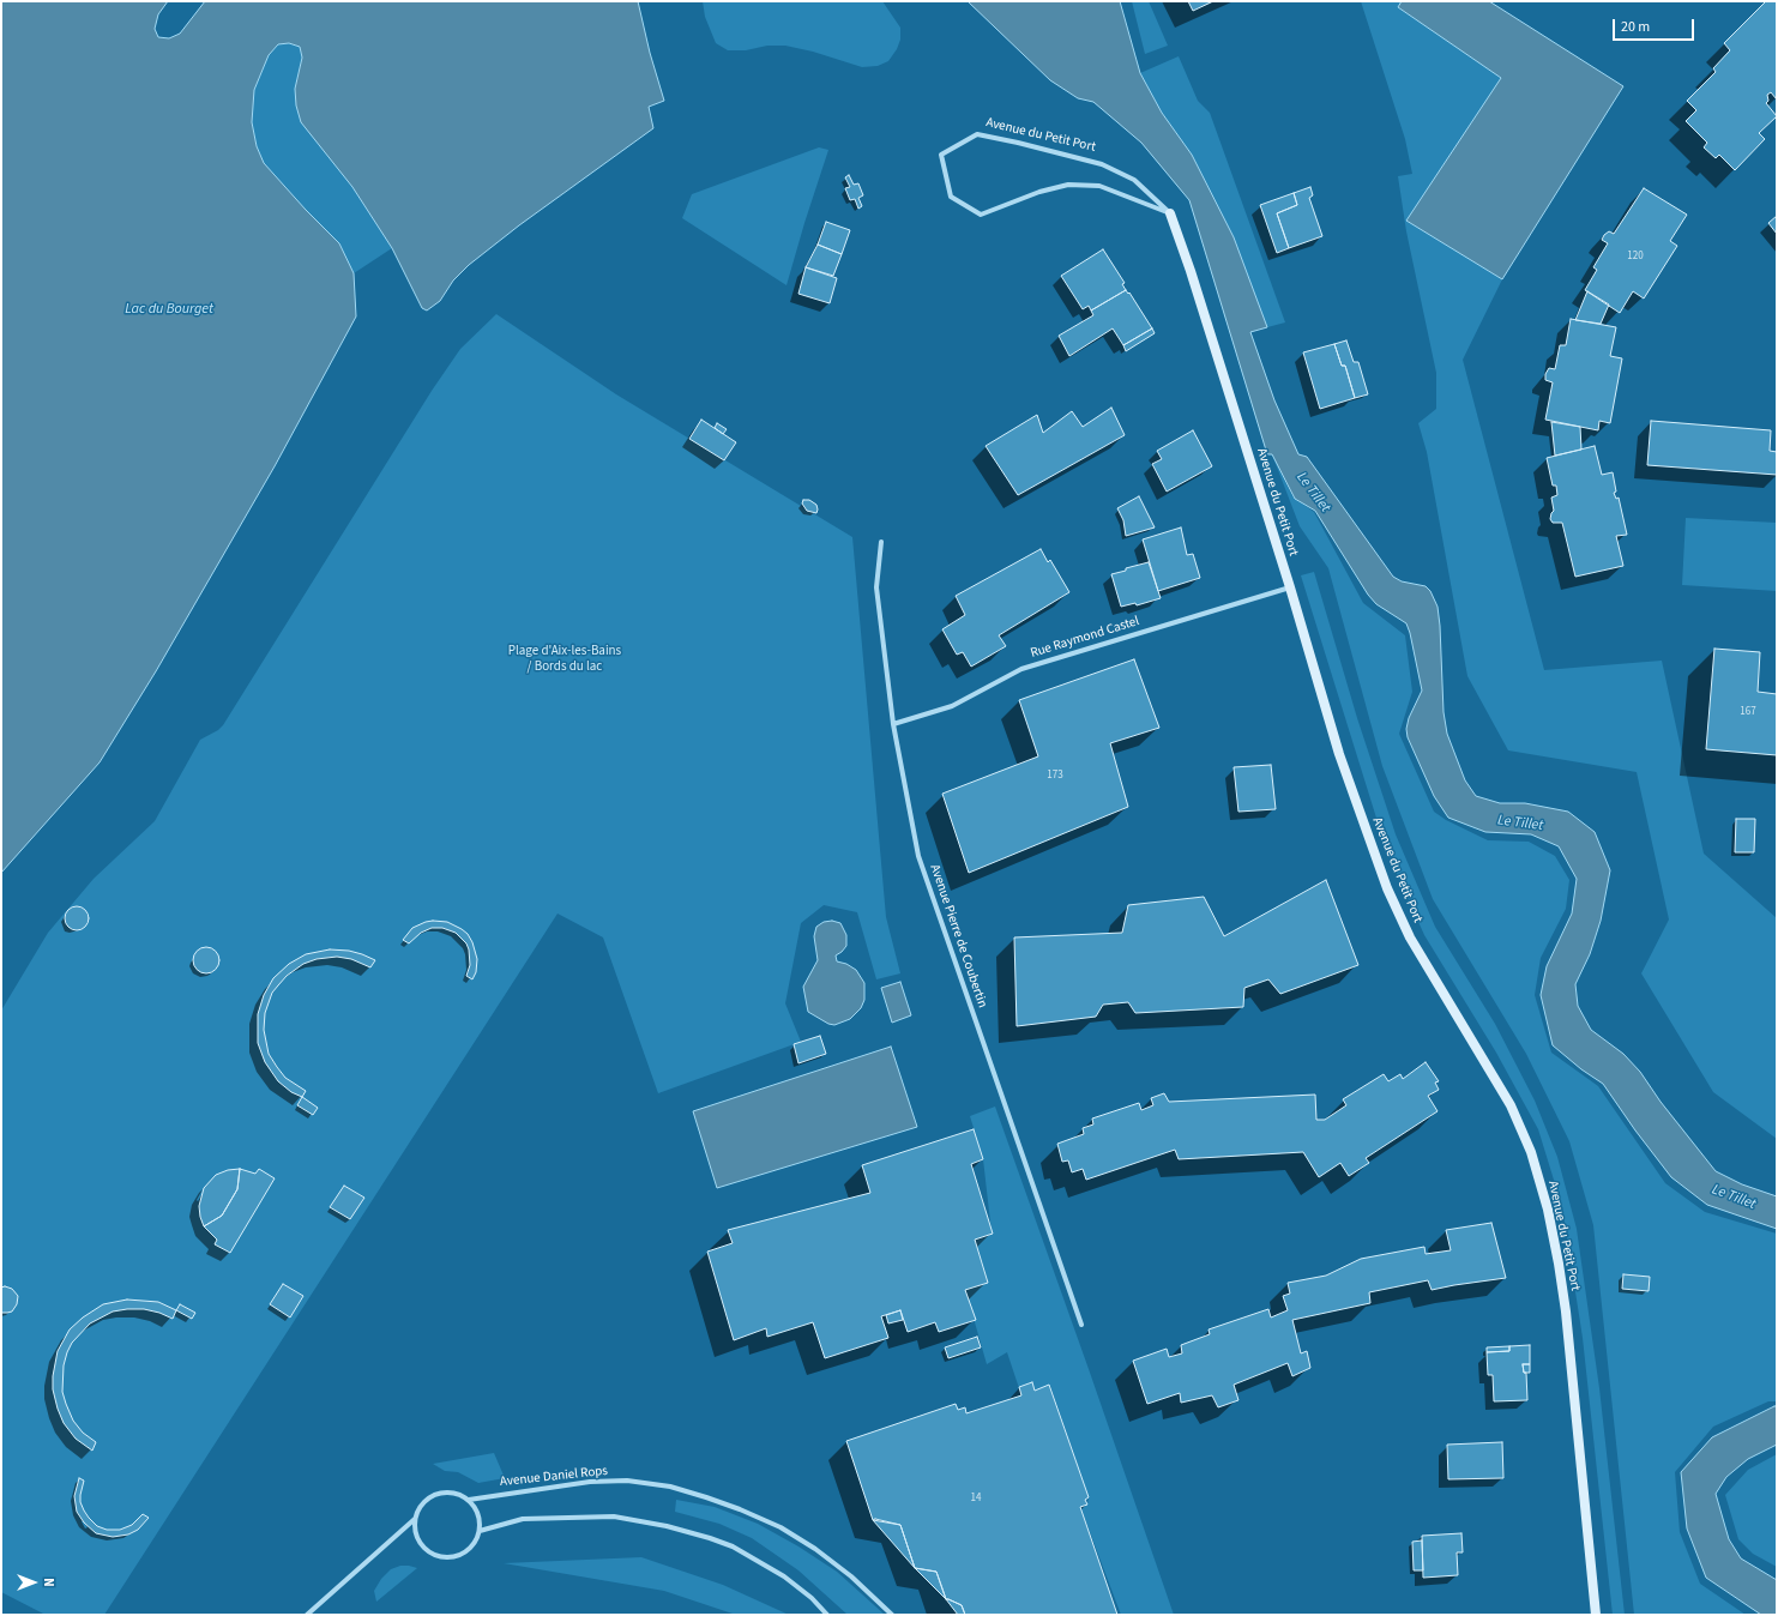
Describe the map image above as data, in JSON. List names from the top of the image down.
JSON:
{
  "streets": {
    "street": [
      "Avenue du Petit Port",
      "Rue Raymond Castel",
      "Avenue Pierre de Coubertin",
      "Avenue Daniel Rops"
    ]
  },
  "crossings": [
    ["Avenue du Petit Port", "Rue Raymond Castel"],
    ["Rue Raymond Castel", "Avenue Pierre de Coubertin"]
  ],
  "water": ["Lac du Bourget", "Le Tillet"],
  "parks": ["Plage d'Aix-les-Bains / Bords du lac"],
  "house_numbers": [
    "120",
    "167",
    "173",
    "14"
  ],
  "scale_bar": "20 m",
  "north": "right"
}
